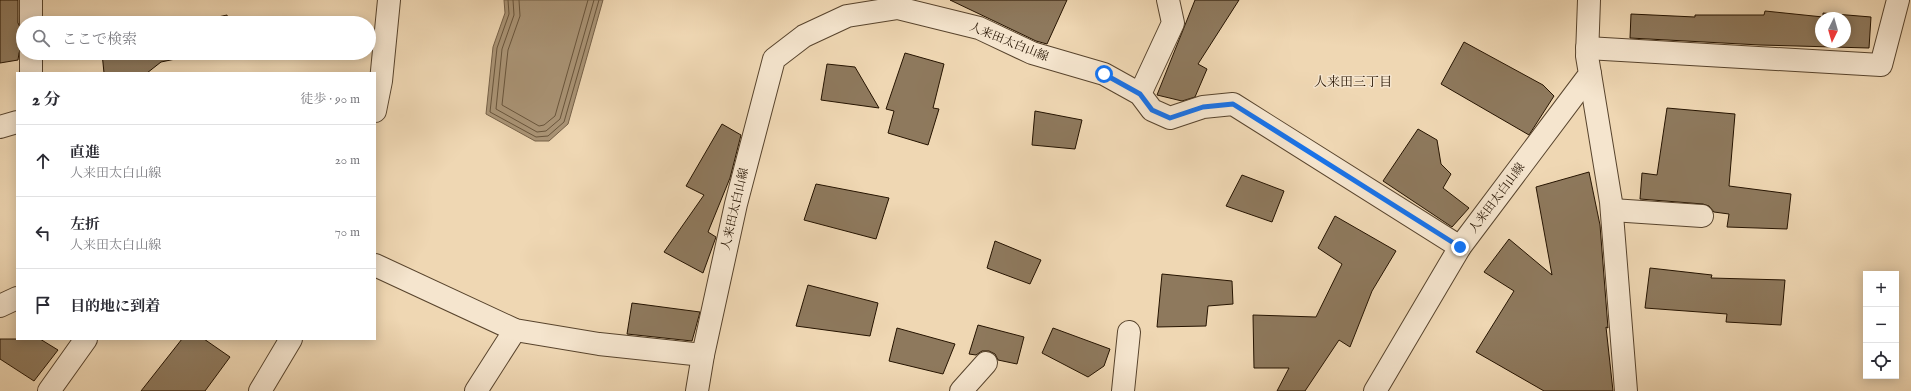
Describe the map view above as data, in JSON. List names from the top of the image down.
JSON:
{
  "streets": {
    "street": ["人来田太白山線"]
  },
  "districts": ["人来田三丁目"],
  "north": "bottom",
  "page": {
    "search": "ここで検索",
    "heading": ["2 分", "徒歩 · 90 m"],
    "list": [
      ["直進", "人来田太白山線", "20 m"],
      ["左折", "人来田太白山線", "70 m"],
      "目的地に到着"
    ],
    "map_buttons": ["+", "−"]
  }
}
